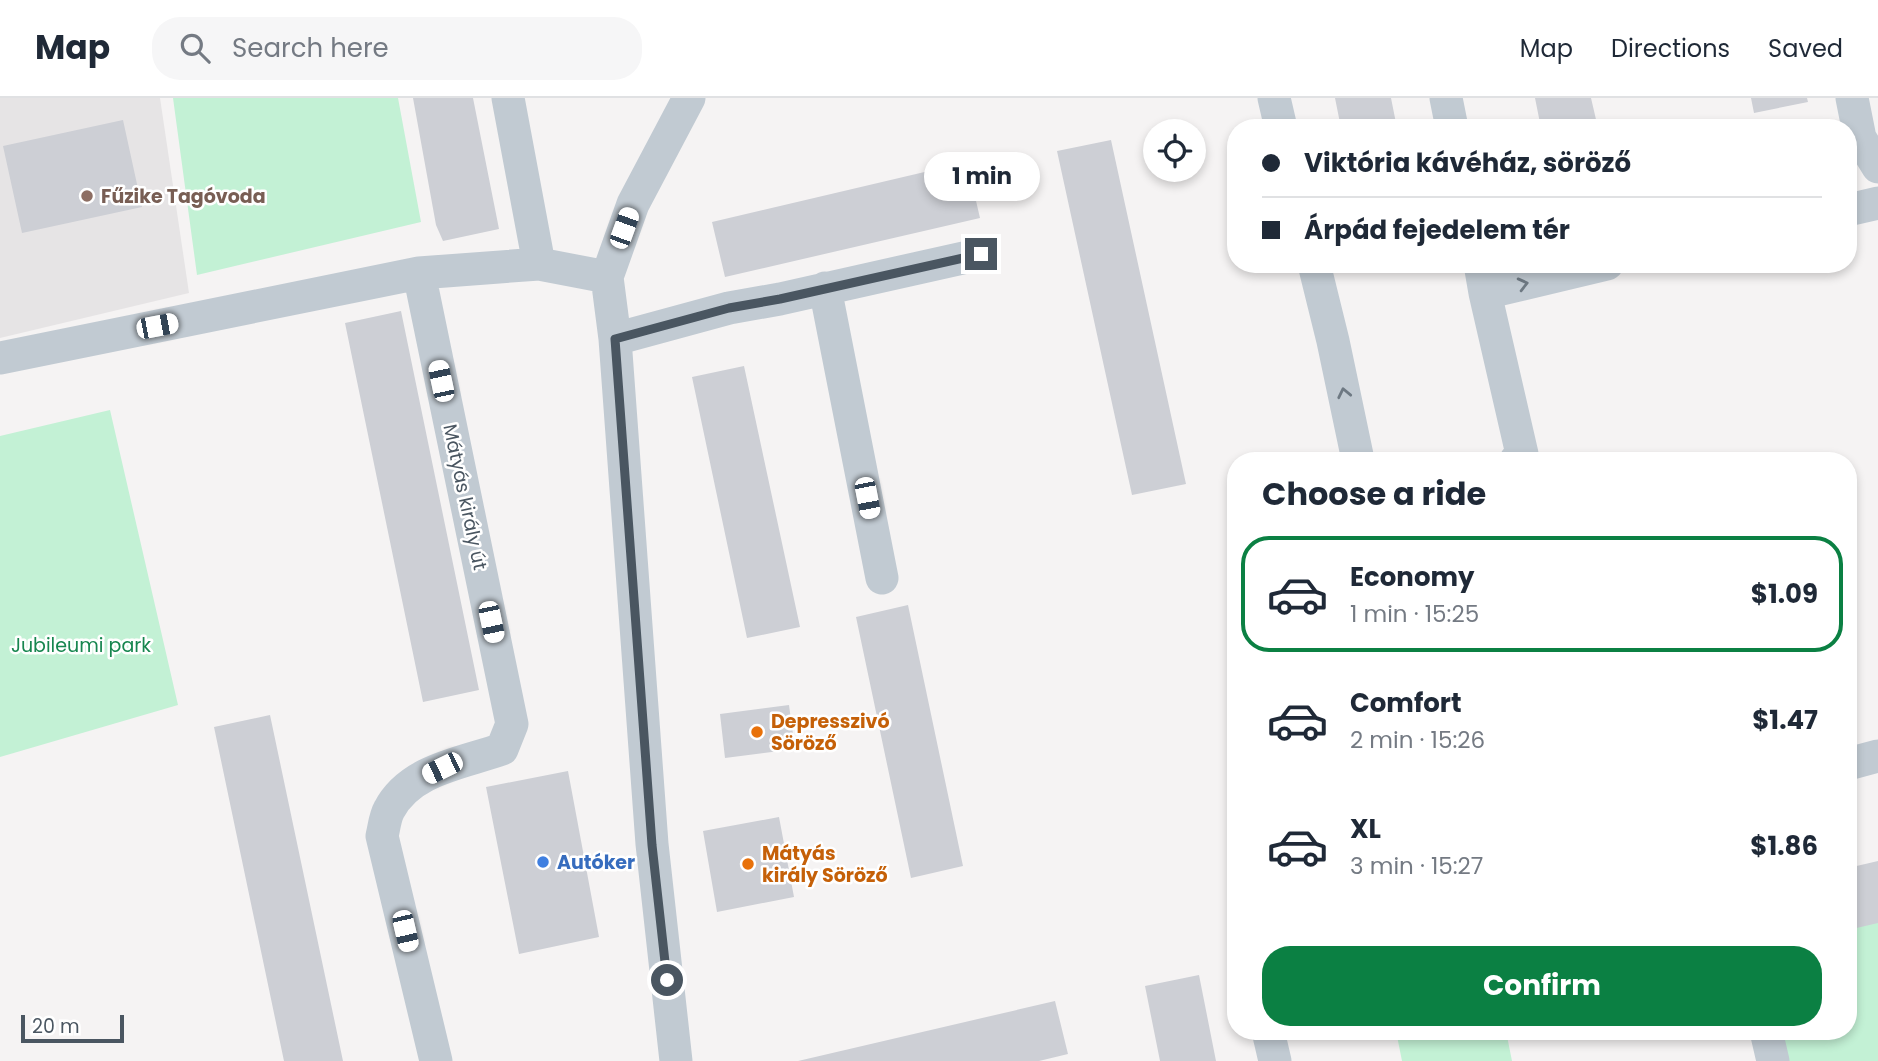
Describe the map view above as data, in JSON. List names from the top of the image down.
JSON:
{
  "streets": {
    "street": ["Mátyás király út"]
  },
  "parks": ["Jubileumi park"],
  "places": [
    "Fűzike Tagóvoda",
    "Depresszivó Söröző",
    "Autóker",
    "Mátyás király Söröző"
  ],
  "scale_bar": "20 m",
  "page": {
    "header": "Map",
    "search": "Search here",
    "nav": ["Map", "Directions", "Saved"],
    "banner": ["Viktória kávéház, söröző", "Árpád fejedelem tér"],
    "bubble": "1 min",
    "heading": "Choose a ride",
    "list": [
      {
        "name": "Economy",
        "note": "1 min · 15:25",
        "value": "$1.09"
      },
      {
        "name": "Comfort",
        "note": "2 min · 15:26",
        "value": "$1.47"
      },
      {
        "name": "XL",
        "note": "3 min · 15:27",
        "value": "$1.86"
      }
    ],
    "buttons": "Confirm",
    "scale": "20 m"
  }
}
